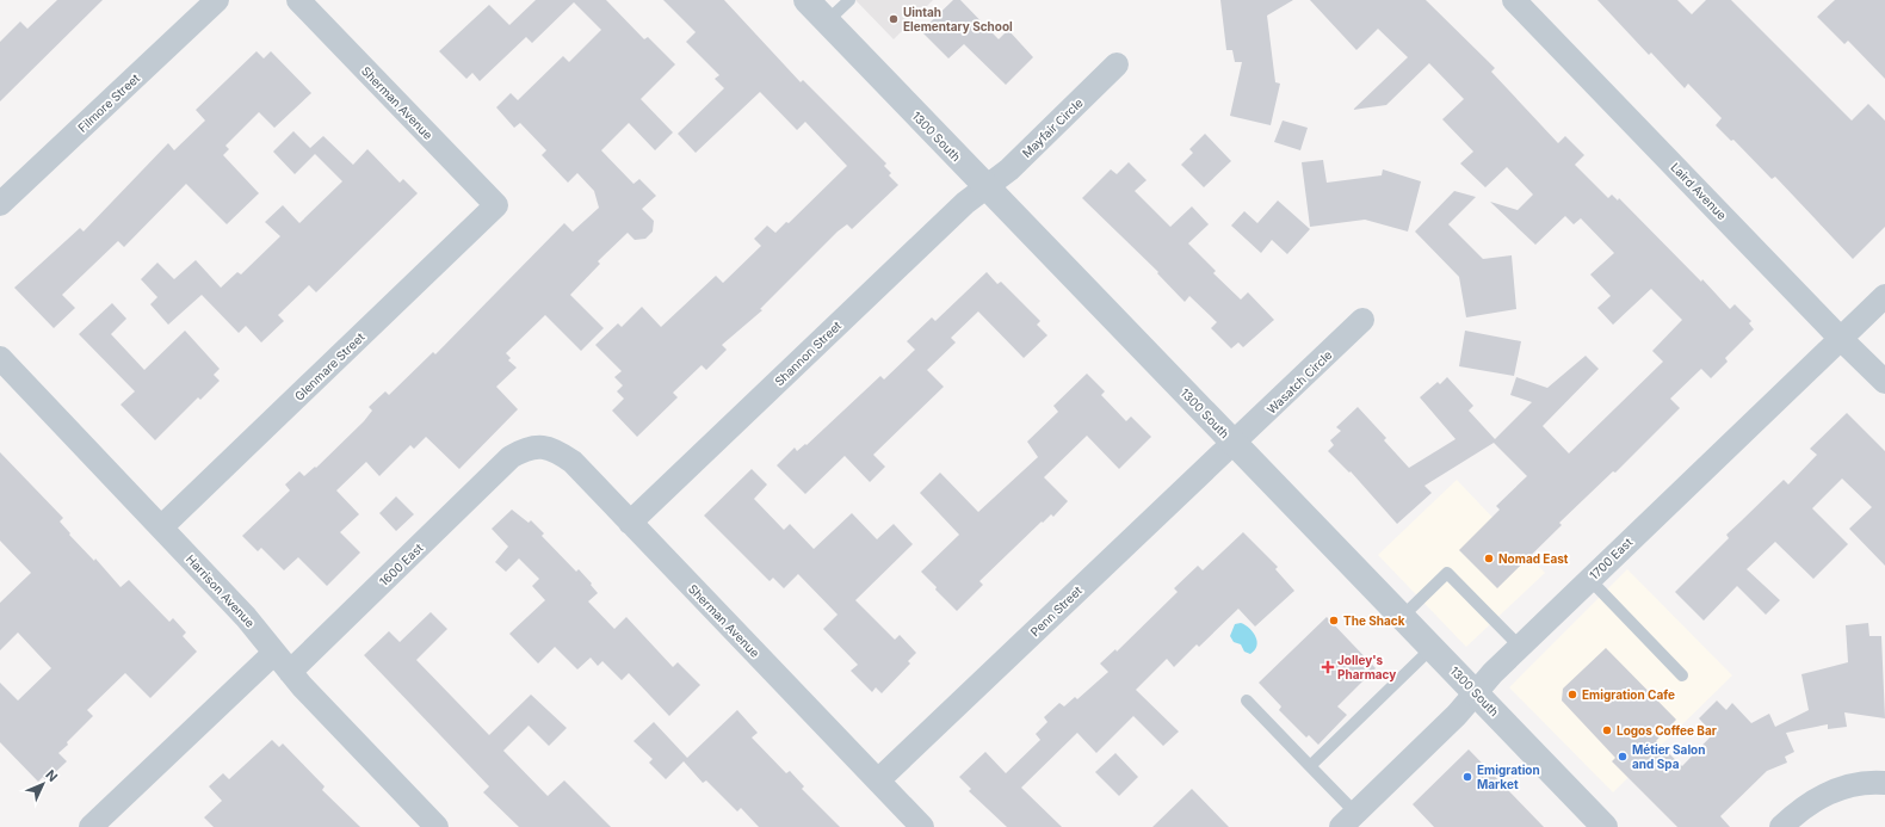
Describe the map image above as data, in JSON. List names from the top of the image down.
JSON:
{
  "streets": {
    "street": [
      "Filmore Street",
      "Sherman Avenue",
      "Mayfair Circle",
      "1300 South",
      "Laird Avenue",
      "Shannon Street",
      "Glenmare Street",
      "Wasatch Circle",
      "1700 East",
      "1600 East",
      "Harrison Avenue",
      "Penn Street"
    ]
  },
  "crossings": [
    ["Sherman Avenue", "Shannon Street"],
    ["Sherman Avenue", "Glenmare Street"],
    ["Sherman Avenue", "1600 East"],
    ["Sherman Avenue", "Penn Street"],
    ["Mayfair Circle", "1300 South"],
    ["Mayfair Circle", "Shannon Street"],
    ["1300 South", "Shannon Street"],
    ["1300 South", "Wasatch Circle"],
    ["1300 South", "1700 East"],
    ["1300 South", "Penn Street"],
    ["Laird Avenue", "1700 East"],
    ["Glenmare Street", "Harrison Avenue"],
    ["Wasatch Circle", "Penn Street"],
    ["1600 East", "Harrison Avenue"]
  ],
  "places": {
    "other": [
      "Uintah Elementary School",
      "Nomad East",
      "The Shack",
      "Emigration Cafe",
      "Logos Coffee Bar",
      "Métier Salon and Spa",
      "Emigration Market"
    ],
    "health": ["Jolley's Pharmacy"]
  },
  "north": "top right"
}
